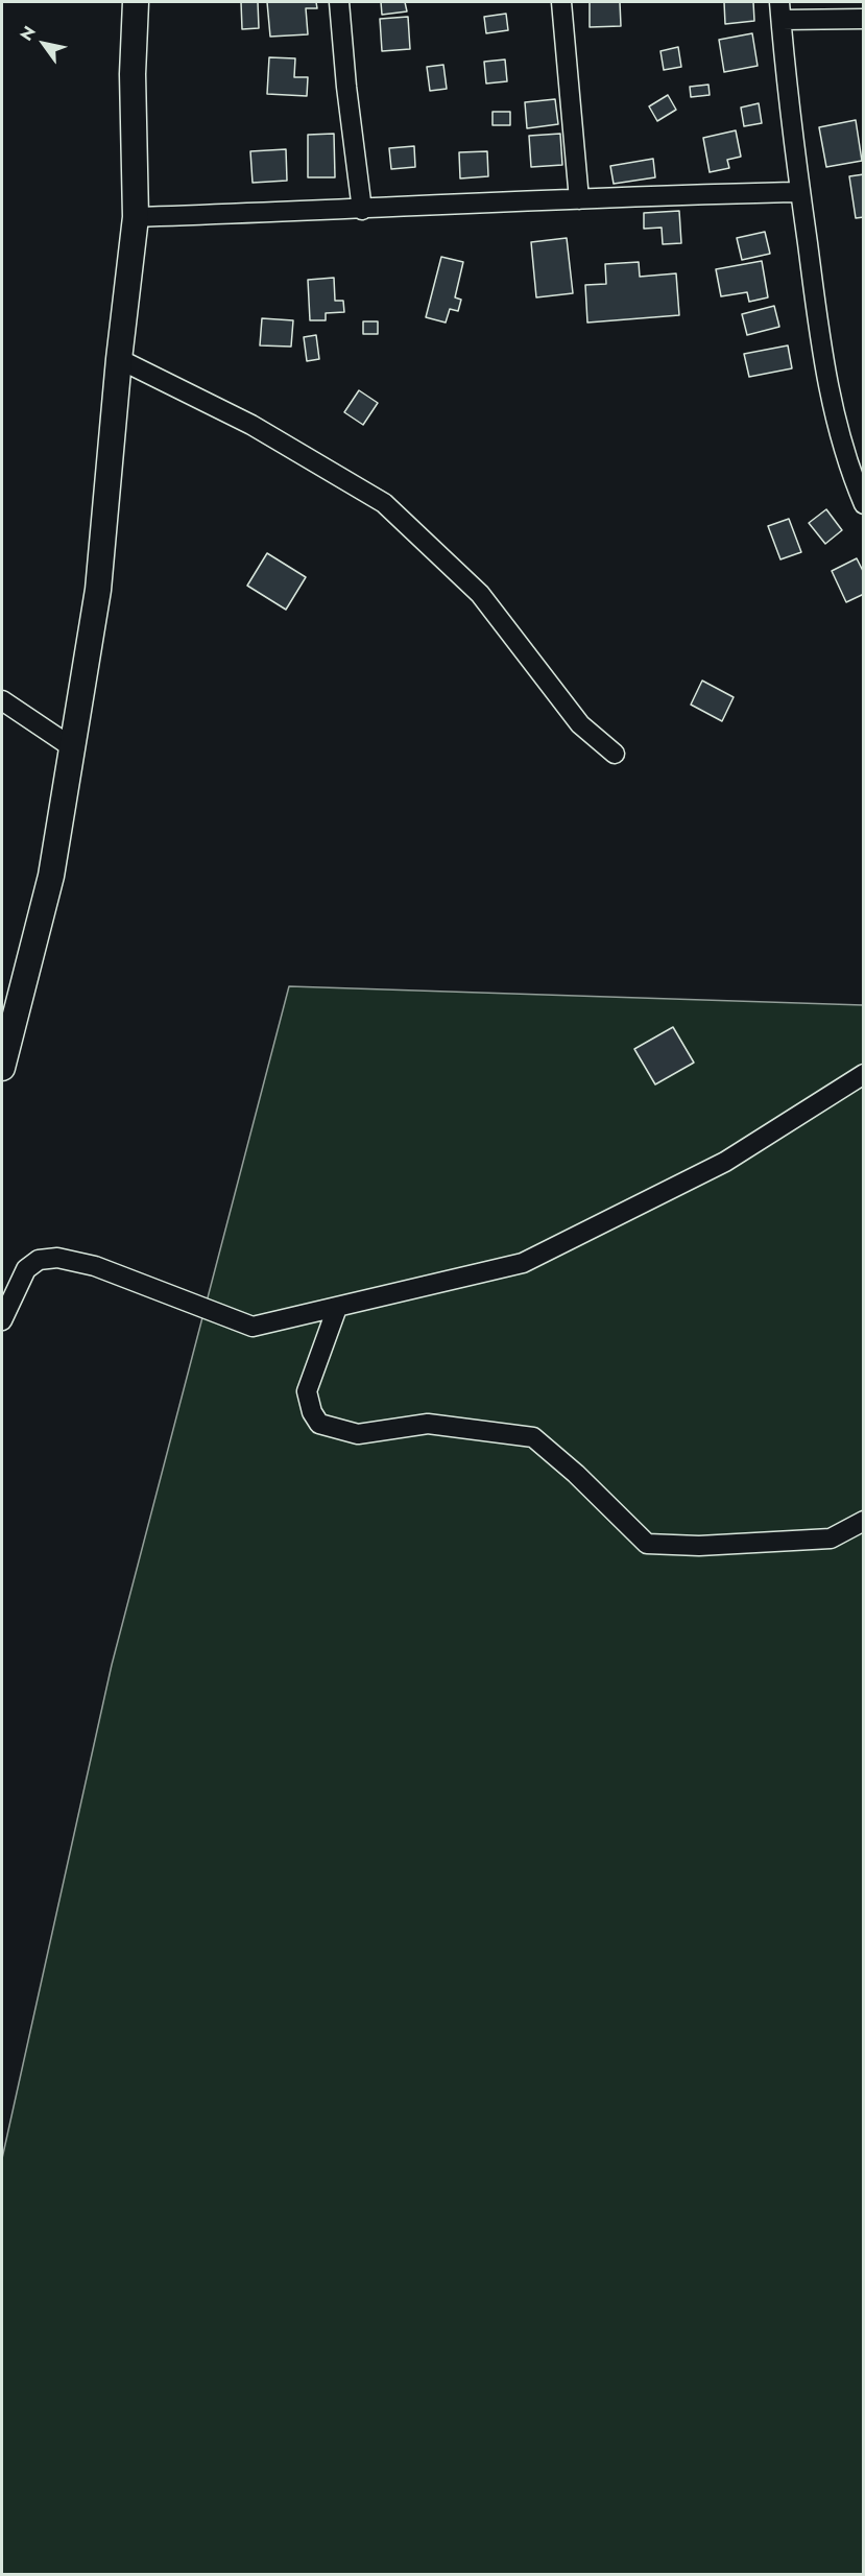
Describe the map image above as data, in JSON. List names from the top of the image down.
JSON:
{
  "north": "top left"
}
